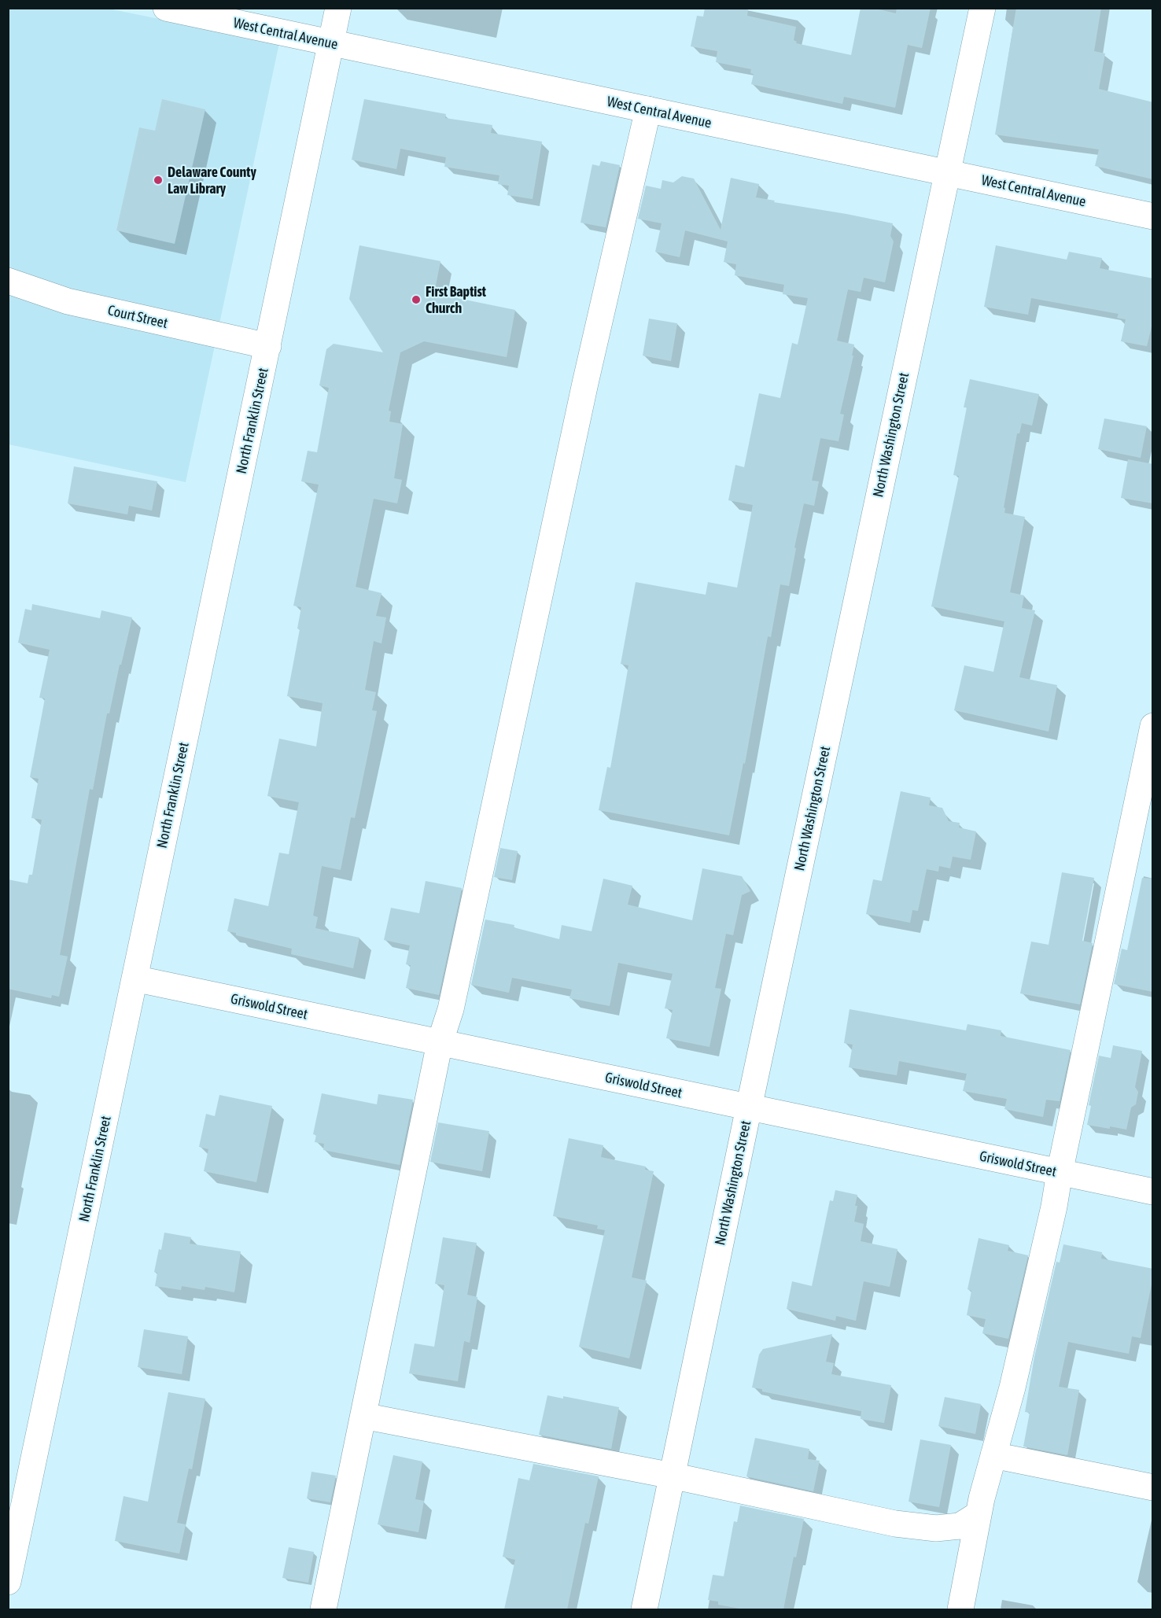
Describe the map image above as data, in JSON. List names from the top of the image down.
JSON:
{
  "streets": {
    "street": [
      "West Central Avenue",
      "Court Street",
      "North Franklin Street",
      "North Washington Street",
      "Griswold Street"
    ]
  },
  "crossings": [
    ["West Central Avenue", "North Franklin Street"],
    ["West Central Avenue", "North Washington Street"],
    ["Court Street", "North Franklin Street"],
    ["North Franklin Street", "Griswold Street"],
    ["North Washington Street", "Griswold Street"]
  ],
  "places": ["Delaware County Law Library", "First Baptist Church"]
}
